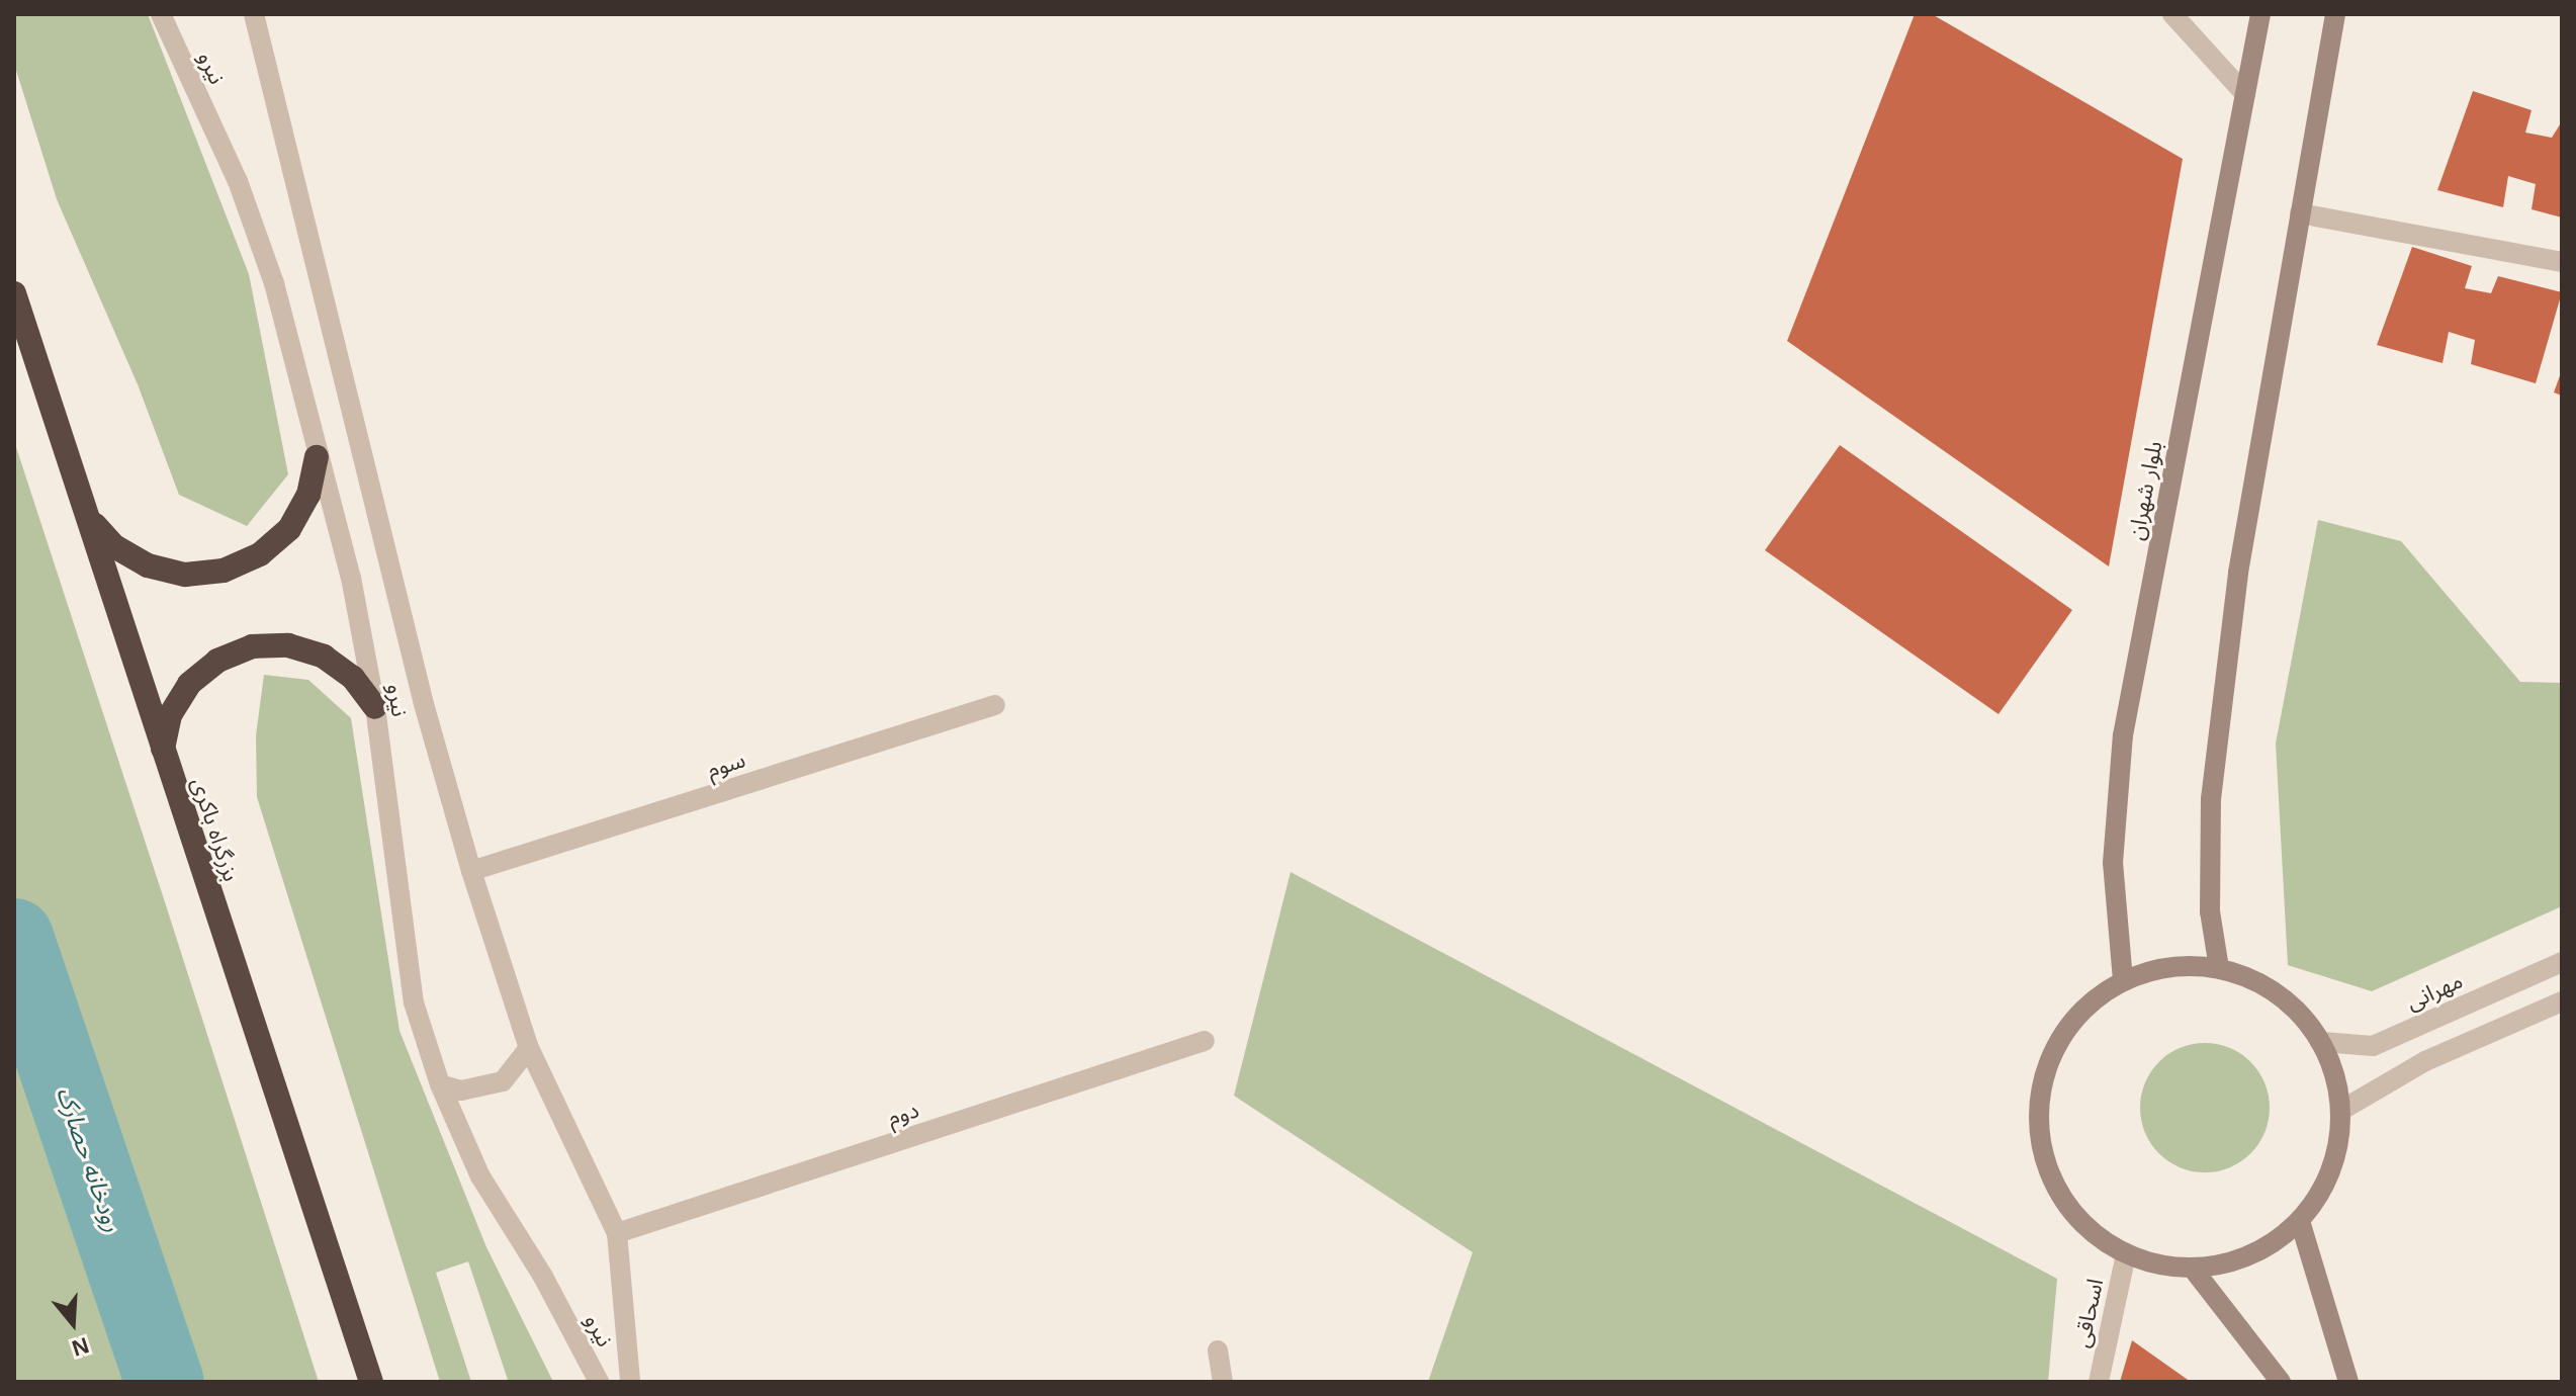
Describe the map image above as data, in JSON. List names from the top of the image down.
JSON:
{
  "streets": {
    "highway": ["بزرگراه باکری"],
    "street": [
      "نیرو",
      "بلوار شهران",
      "سوم",
      "مهرانی",
      "دوم",
      "اسحاقی"
    ]
  },
  "crossings": [
    ["نیرو", "سوم"],
    ["نیرو", "دوم"]
  ],
  "water": ["رودخانه حصارک"],
  "north": "bottom"
}
